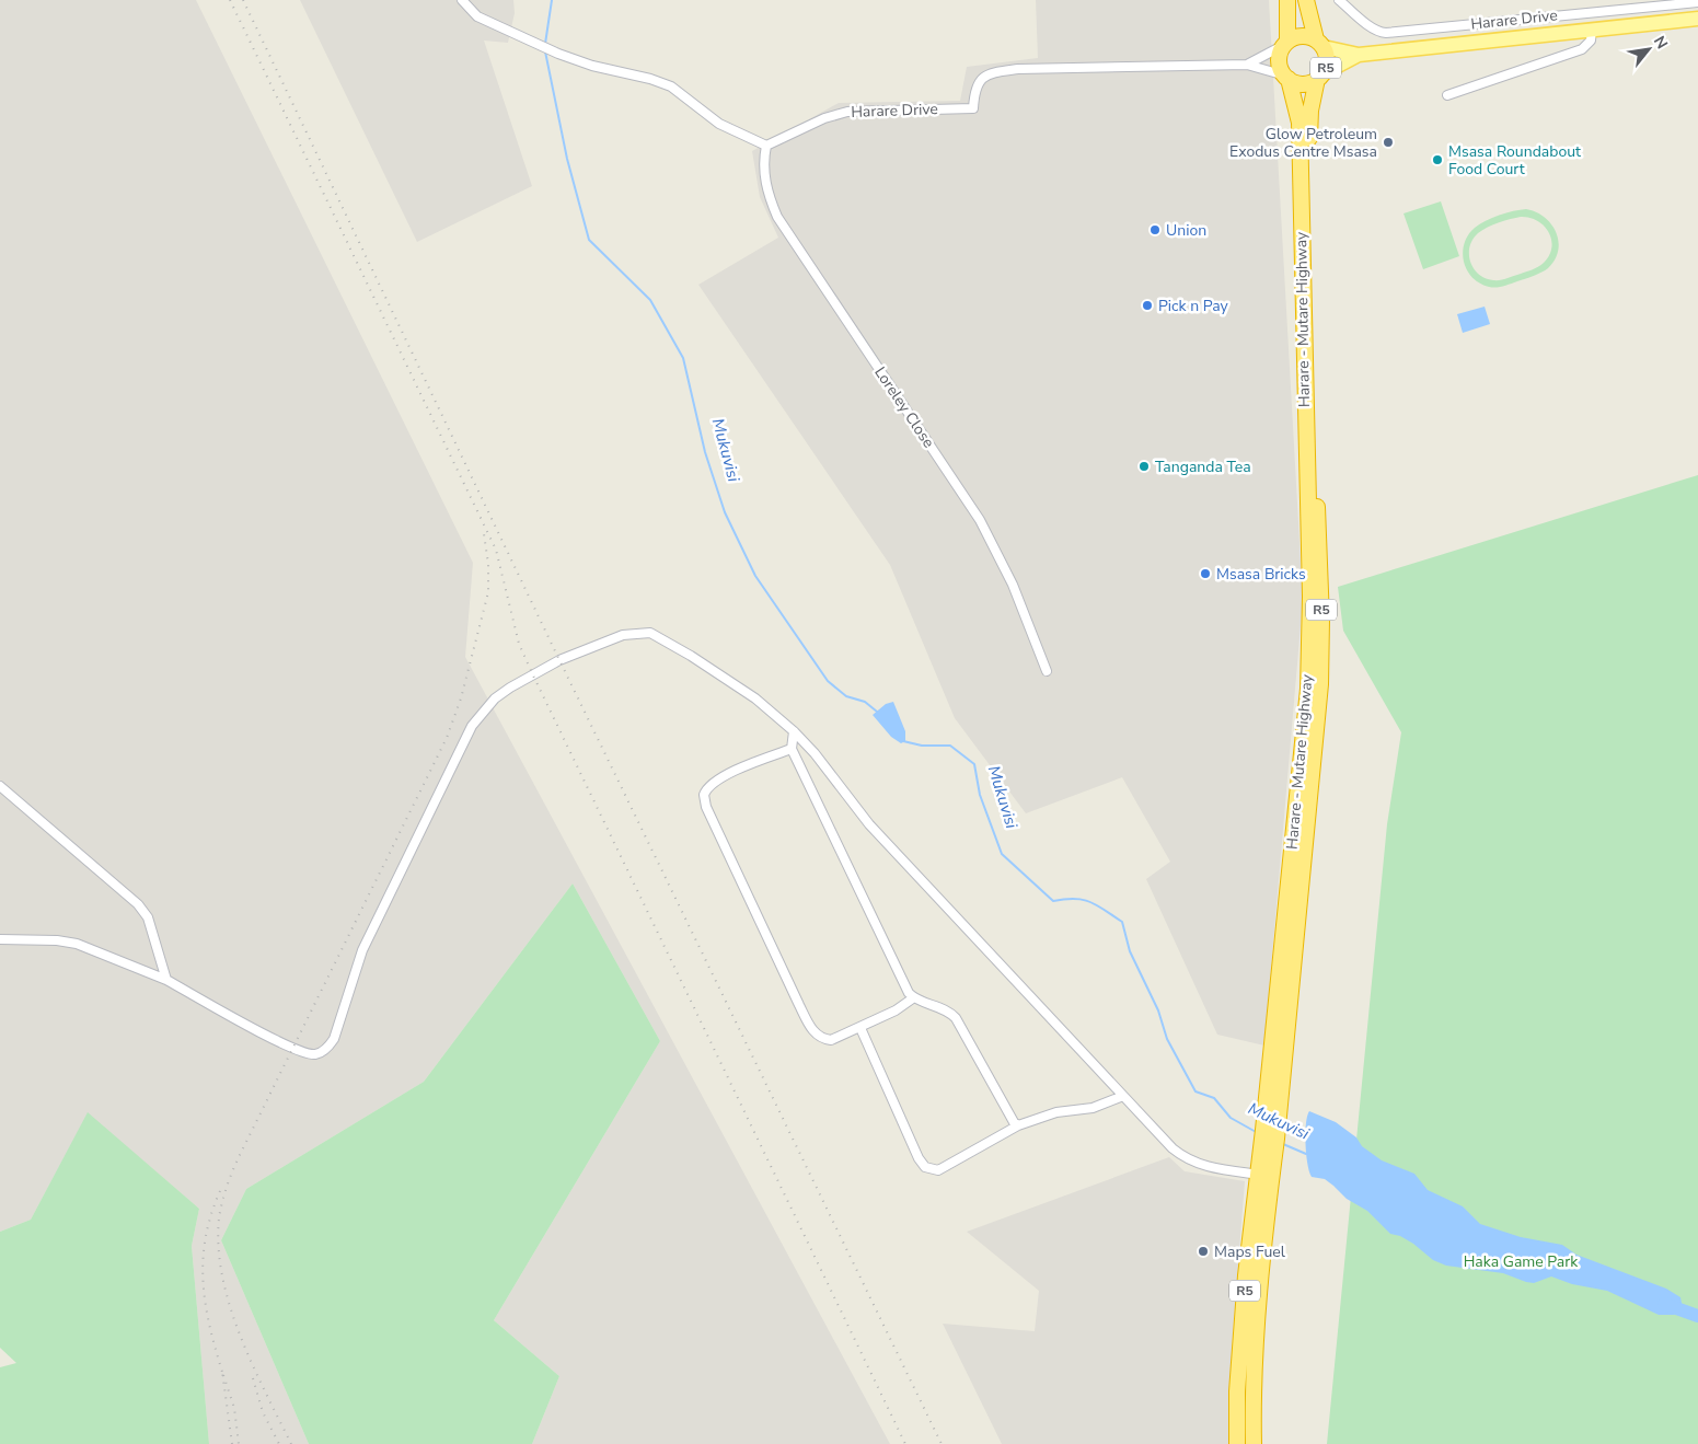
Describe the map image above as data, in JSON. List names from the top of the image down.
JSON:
{
  "streets": {
    "highway": ["R5", "Harare - Mutare Highway"],
    "main road": ["Harare Drive"],
    "street": ["Loreley Close"]
  },
  "crossings": [
    ["Harare Drive", "R5"],
    ["Harare Drive", "Harare - Mutare Highway"],
    ["Harare Drive", "Loreley Close"],
    ["R5", "Harare - Mutare Highway"]
  ],
  "water": ["Mukuvisi"],
  "parks": ["Haka Game Park"],
  "places": [
    "Glow Petroleum Exodus Centre Msasa",
    "Msasa Roundabout Food Court",
    "Union",
    "Pick n Pay",
    "Tanganda Tea",
    "Msasa Bricks",
    "Maps Fuel"
  ],
  "north": "top right"
}
